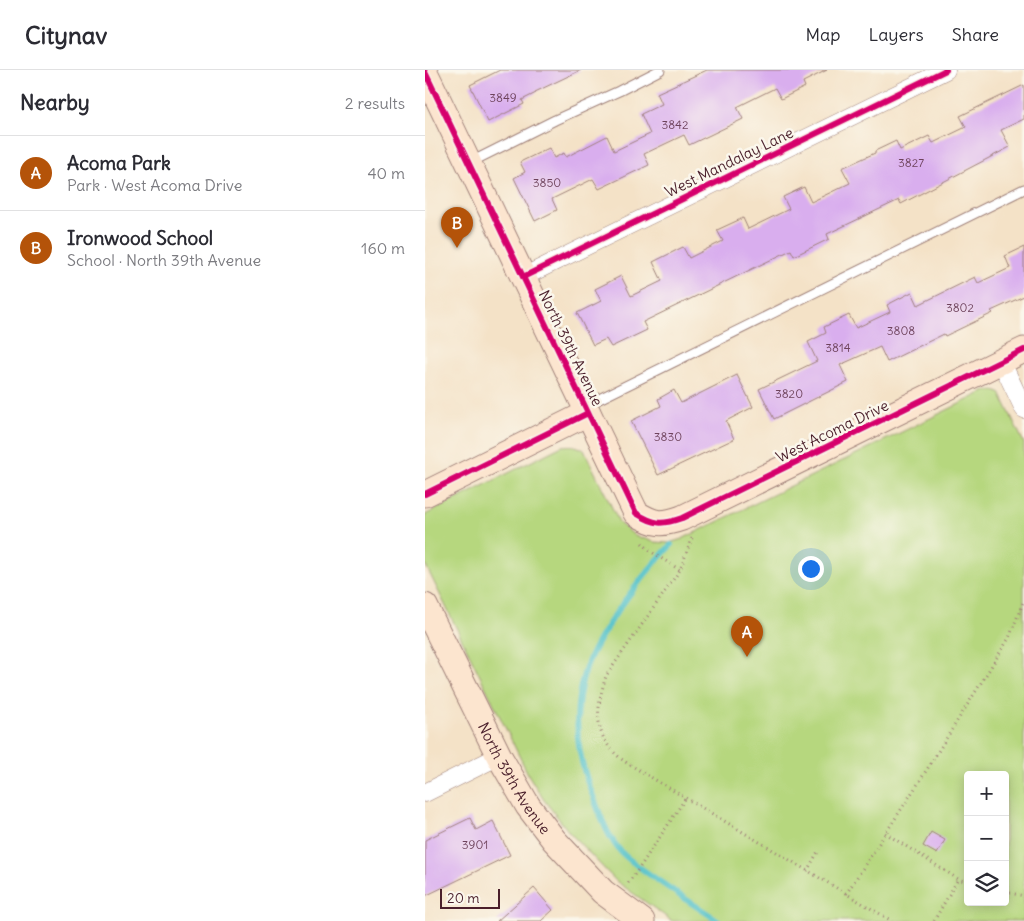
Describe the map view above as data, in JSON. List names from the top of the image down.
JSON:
{
  "streets": {
    "street": ["West Mandalay Lane", "North 39th Avenue", "West Acoma Drive"]
  },
  "crossings": [
    ["West Mandalay Lane", "North 39th Avenue"],
    ["North 39th Avenue", "West Acoma Drive"]
  ],
  "house_numbers": [
    "3849",
    "3842",
    "3827",
    "3850",
    "3802",
    "3808",
    "3814",
    "3820",
    "3830",
    "3901"
  ],
  "scale_bar": "20 m",
  "page": {
    "header": "Citynav",
    "nav": ["Map", "Layers", "Share"],
    "heading": ["Nearby", "2 results"],
    "list": [
      {
        "mark": "A",
        "name": "Acoma Park",
        "note": "Park · West Acoma Drive",
        "value": "40 m"
      },
      {
        "mark": "B",
        "name": "Ironwood School",
        "note": "School · North 39th Avenue",
        "value": "160 m"
      }
    ],
    "pins": ["B", "A"],
    "map_buttons": ["+", "−"],
    "scale": "20 m"
  }
}
